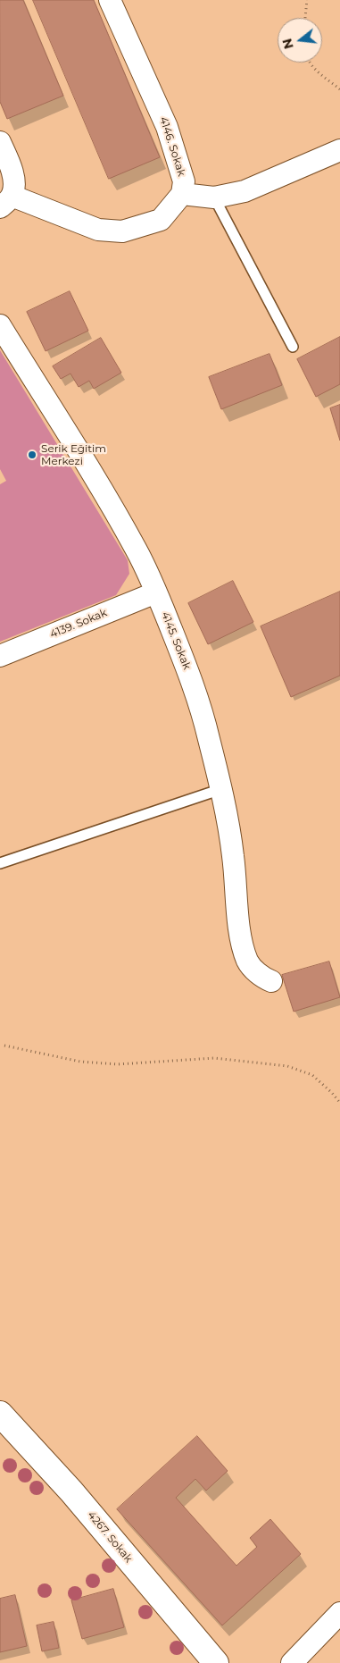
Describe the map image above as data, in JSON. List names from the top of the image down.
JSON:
{
  "streets": {
    "street": [
      "4146. Sokak",
      "4139. Sokak",
      "4145. Sokak",
      "4267. Sokak"
    ]
  },
  "crossings": [
    ["4139. Sokak", "4145. Sokak"]
  ],
  "places": ["Serik Eğitim Merkezi"],
  "north": "left"
}
